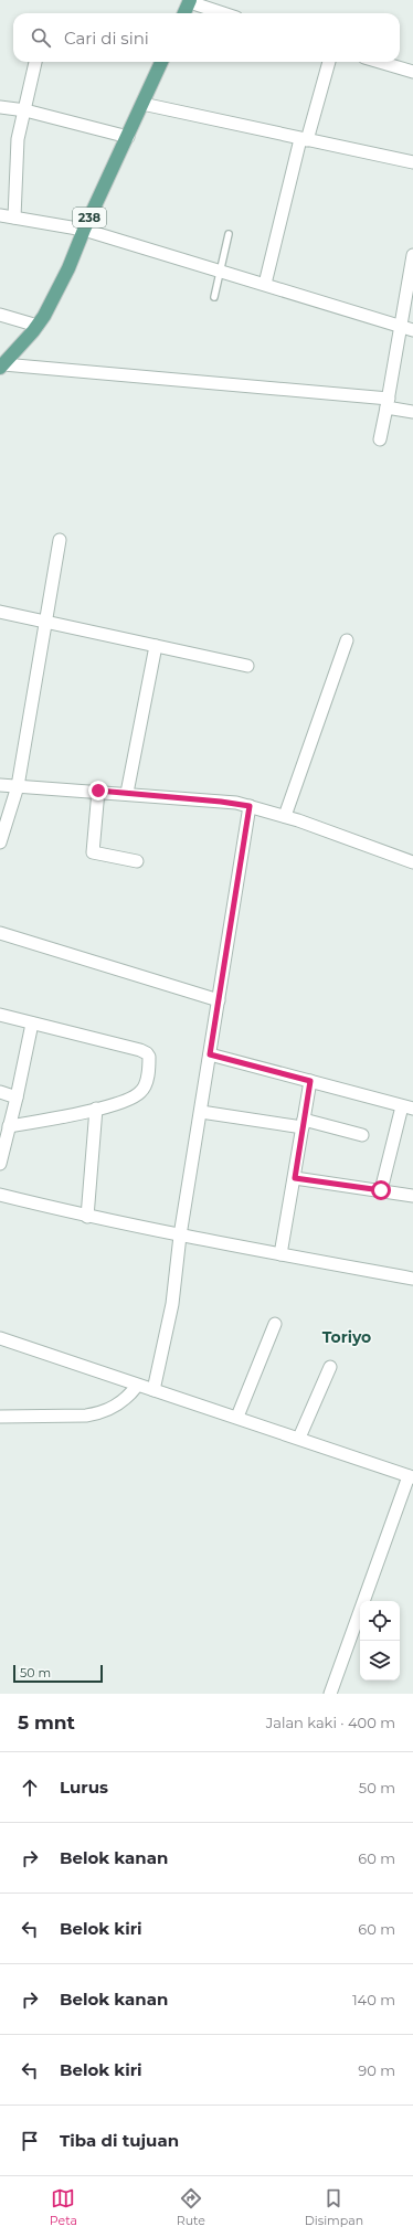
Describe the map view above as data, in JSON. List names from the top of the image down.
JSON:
{
  "streets": {
    "main road": ["238"]
  },
  "districts": ["Toriyo"],
  "scale_bar": "50 m",
  "page": {
    "search": "Cari di sini",
    "scale": "50 m",
    "heading": ["5 mnt", "Jalan kaki · 400 m"],
    "list": [
      ["Lurus", "50 m"],
      ["Belok kanan", "60 m"],
      ["Belok kiri", "60 m"],
      ["Belok kanan", "140 m"],
      ["Belok kiri", "90 m"],
      "Tiba di tujuan"
    ],
    "nav": ["Peta", "Rute", "Disimpan"]
  }
}
